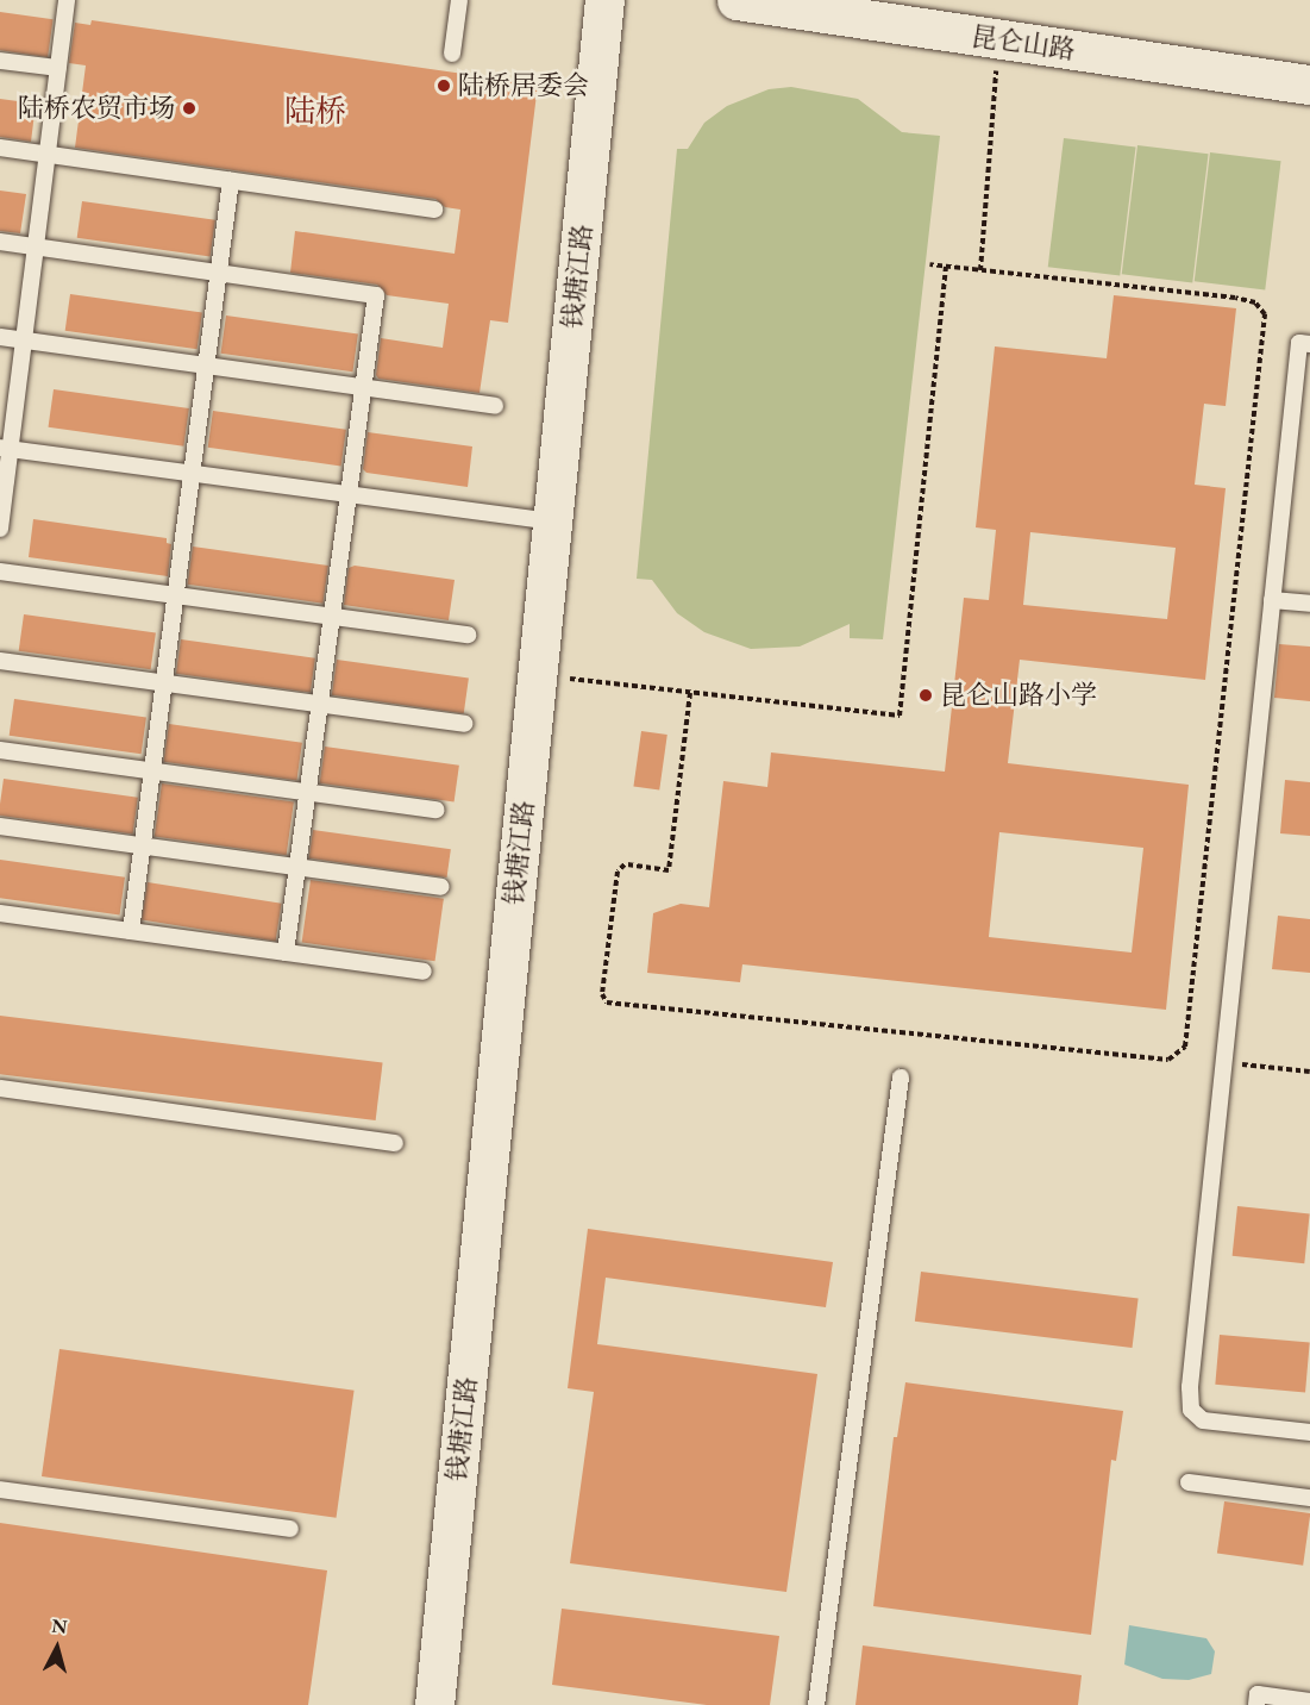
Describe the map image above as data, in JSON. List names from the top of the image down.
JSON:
{
  "streets": {
    "street": ["昆仑山路", "钱塘江路"]
  },
  "districts": ["陆桥"],
  "places": ["陆桥居委会", "陆桥农贸市场", "昆仑山路小学"],
  "north": "top"
}
